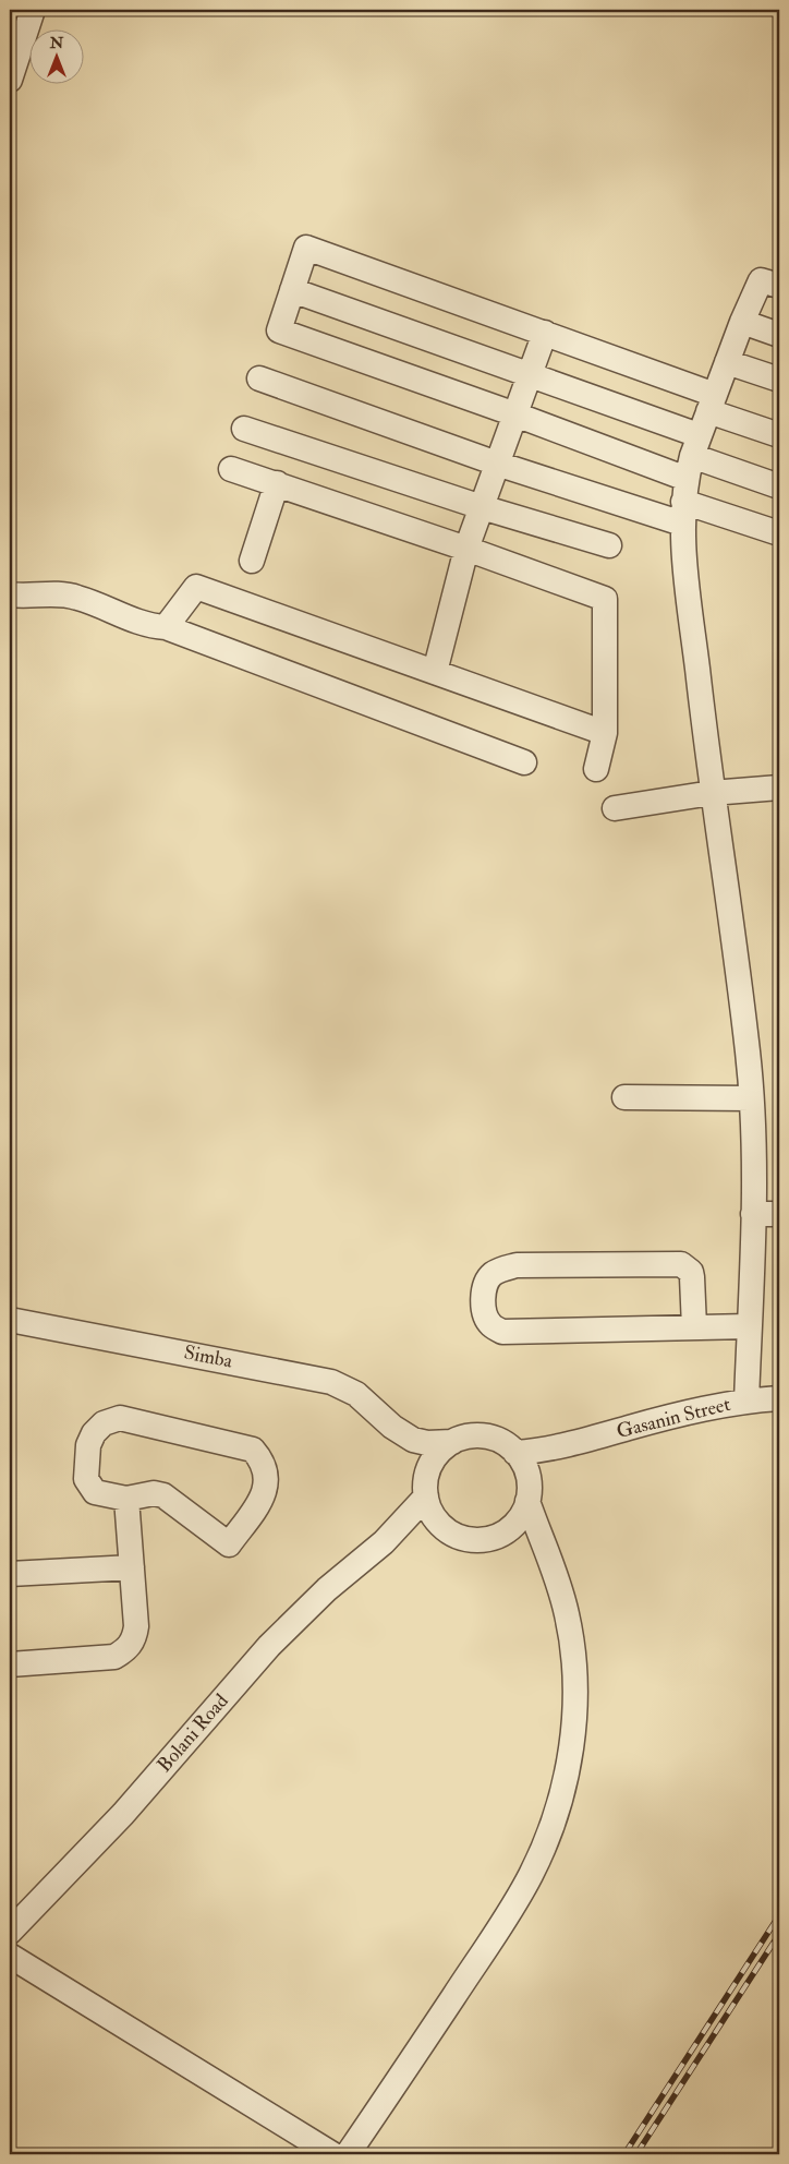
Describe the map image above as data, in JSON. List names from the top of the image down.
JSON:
{
  "streets": {
    "street": ["Simba", "Gasanin Street", "Bolani Road"]
  },
  "crossings": [
    ["Gasanin Street", "Bolani Road"]
  ],
  "north": "top"
}
